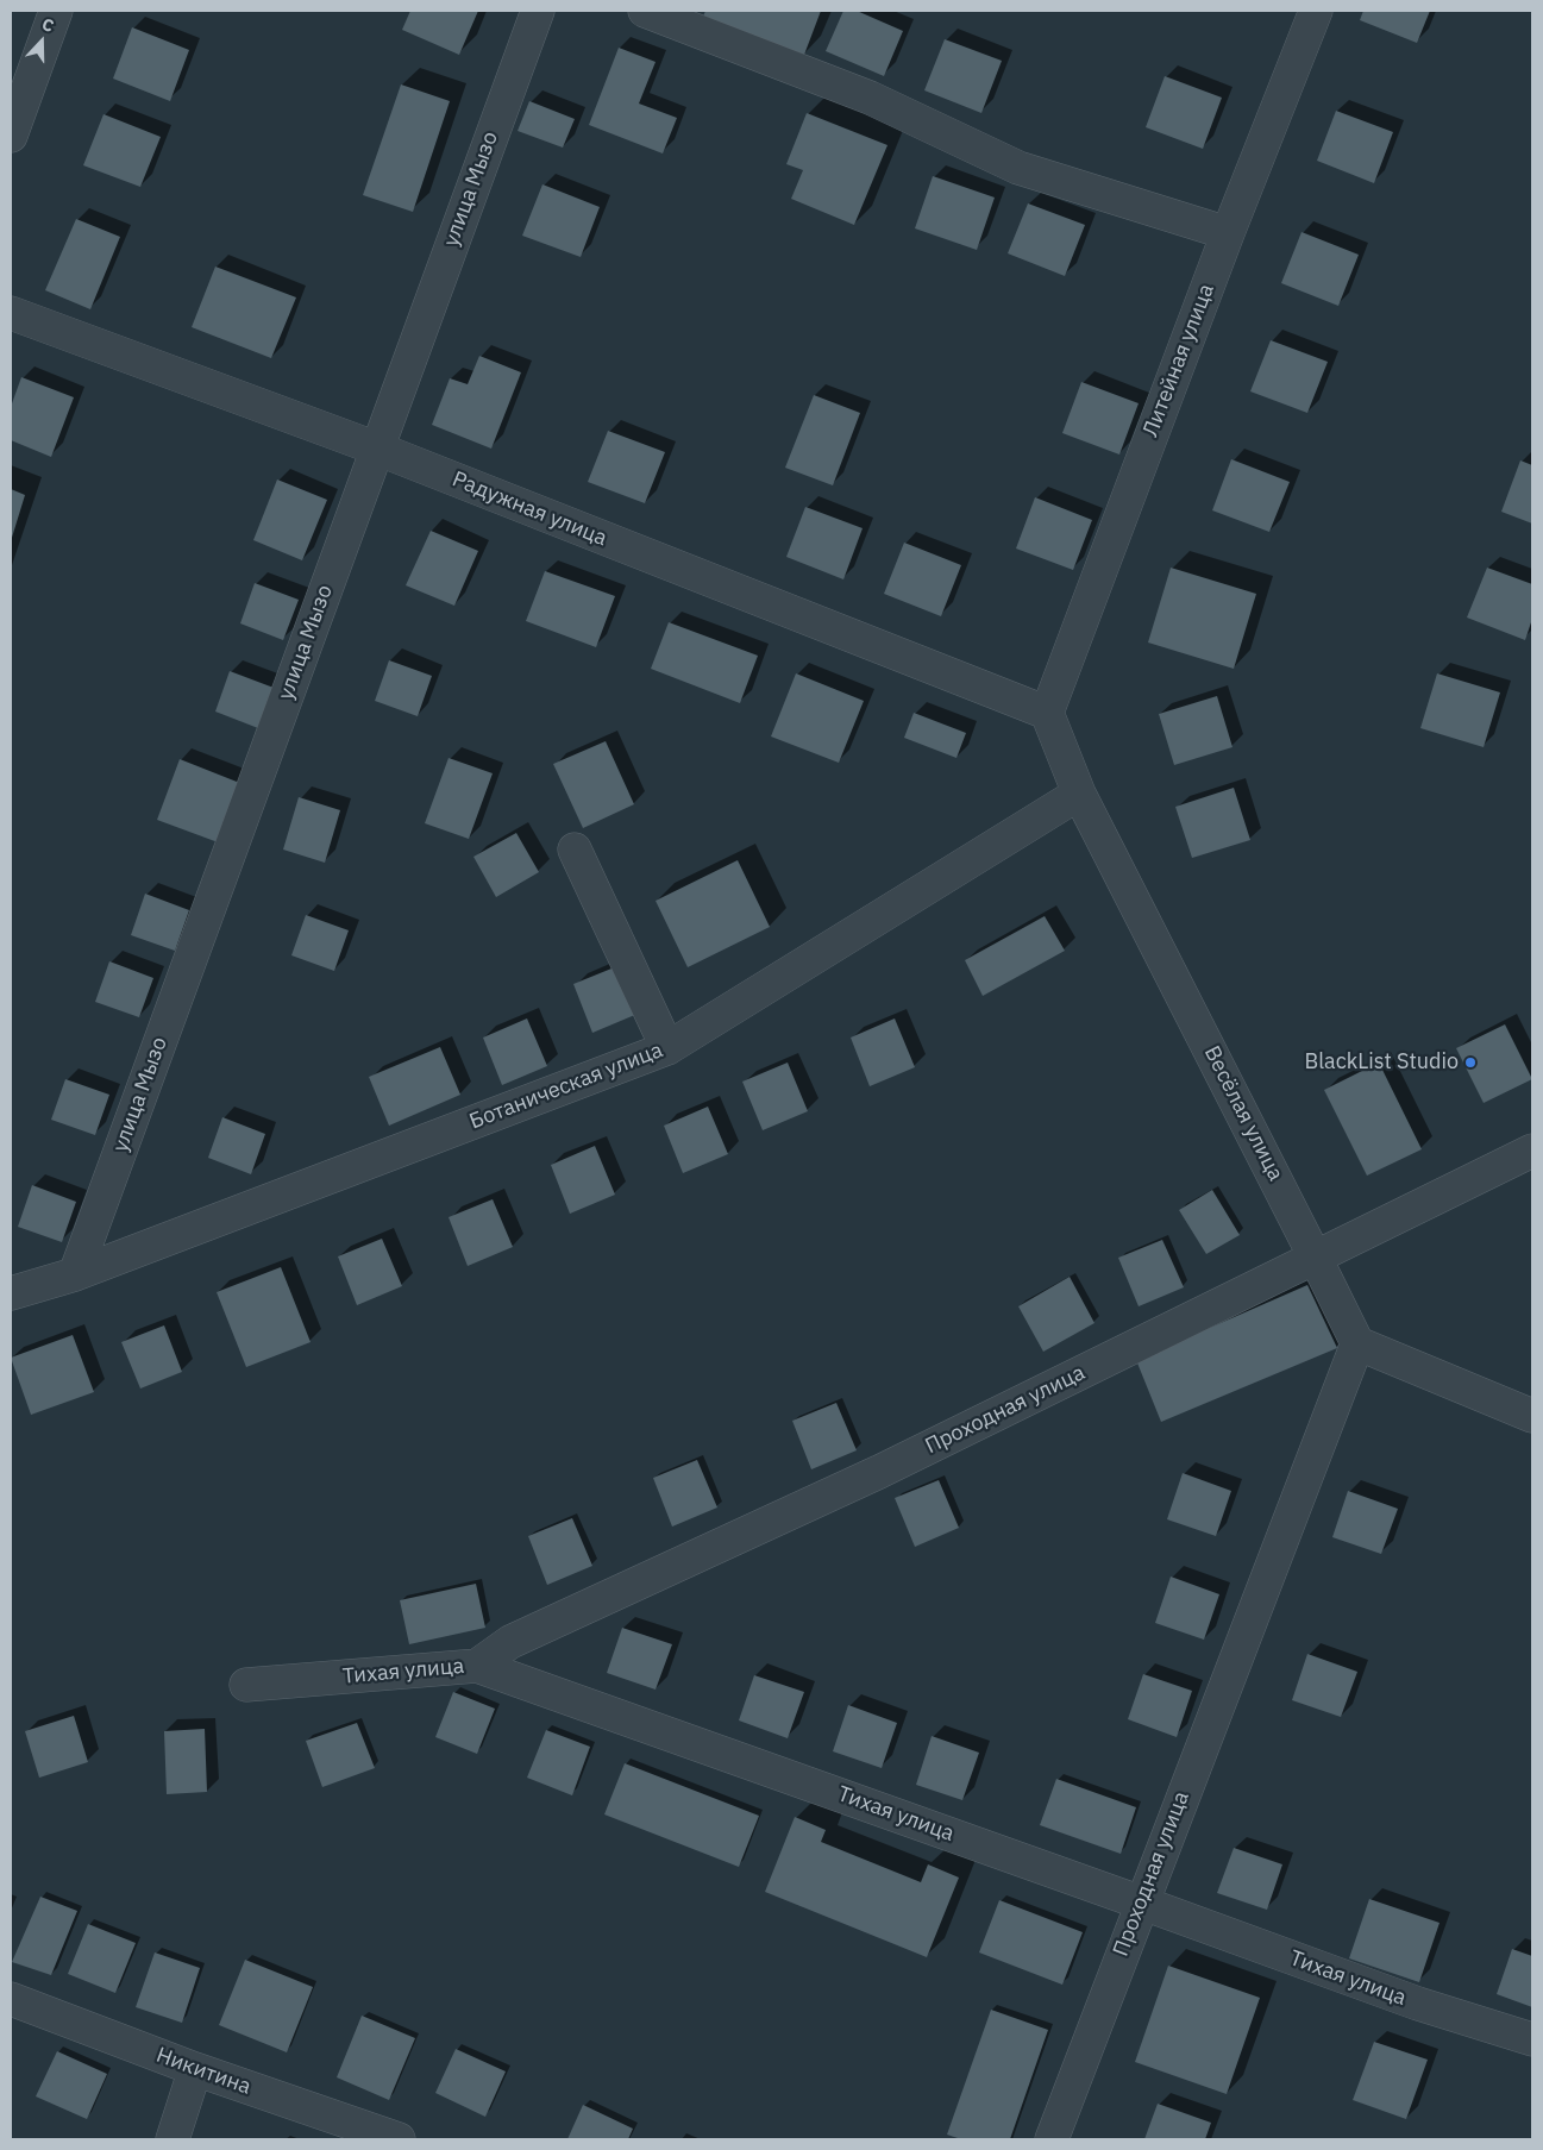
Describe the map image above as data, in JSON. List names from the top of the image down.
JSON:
{
  "streets": {
    "street": [
      "улица Мызо",
      "Литейная улица",
      "Радужная улица",
      "Ботаническая улица",
      "Весёлая улица",
      "Проходная улица",
      "Тихая улица",
      "Никитина"
    ]
  },
  "crossings": [
    ["улица Мызо", "Радужная улица"],
    ["улица Мызо", "Ботаническая улица"],
    ["Литейная улица", "Радужная улица"],
    ["Литейная улица", "Весёлая улица"],
    ["Радужная улица", "Весёлая улица"],
    ["Ботаническая улица", "Весёлая улица"],
    ["Весёлая улица", "Проходная улица"],
    ["Проходная улица", "Тихая улица"]
  ],
  "places": ["BlackList Studio"],
  "north": "top"
}
